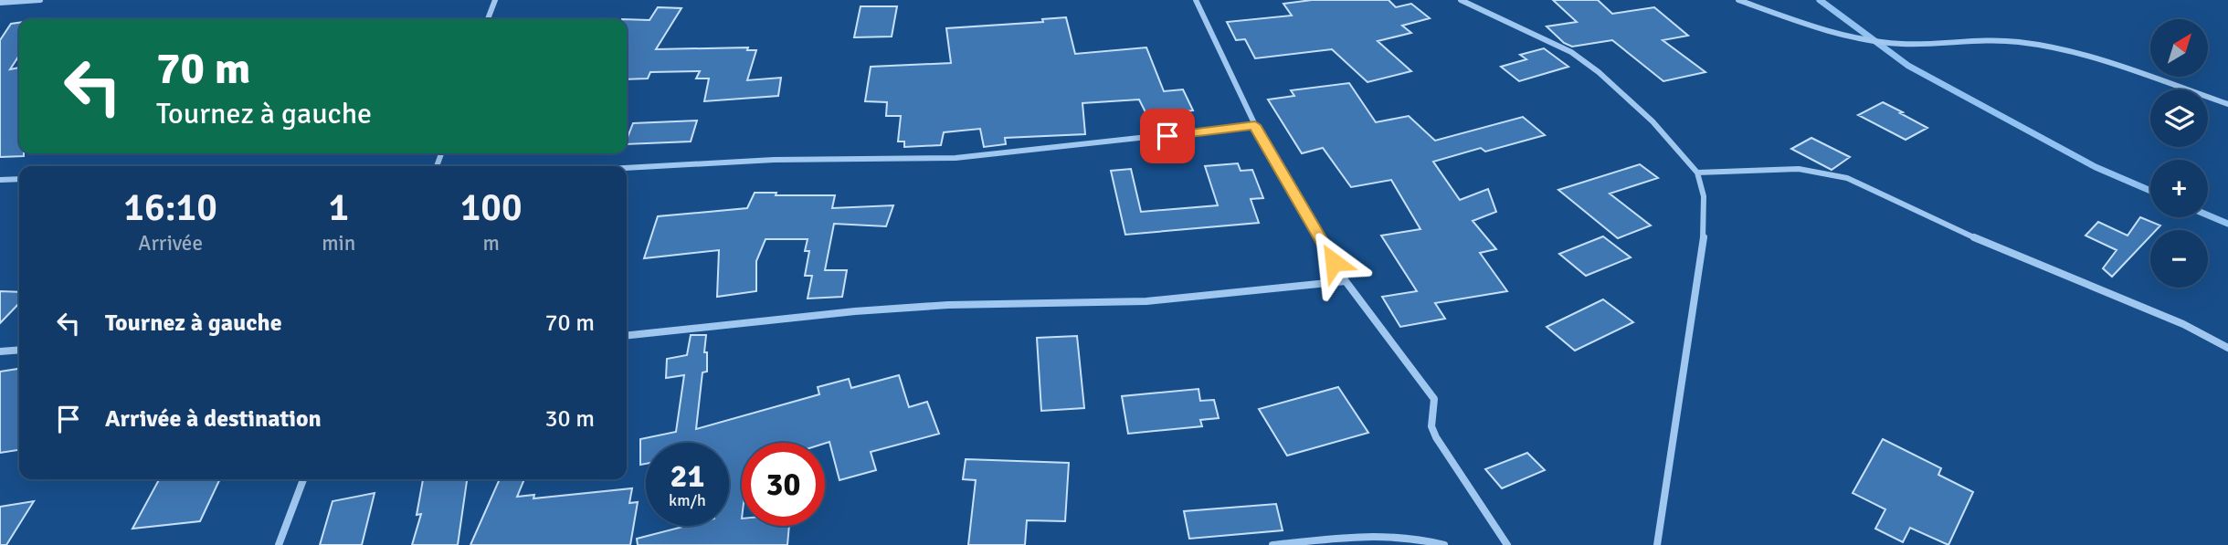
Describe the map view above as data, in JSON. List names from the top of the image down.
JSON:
{
  "north": "top right",
  "page": {
    "map_buttons": ["+", "−"],
    "turn": ["70 m", "Tournez à gauche"],
    "eta": [
      "16:10",
      "Arrivée",
      "1",
      "min",
      "100",
      "m"
    ],
    "list": [
      {
        "name": "Tournez à gauche",
        "value": "70 m"
      },
      {
        "name": "Arrivée à destination",
        "value": "30 m"
      }
    ],
    "speed": "21 km/h",
    "limit": "30"
  }
}
